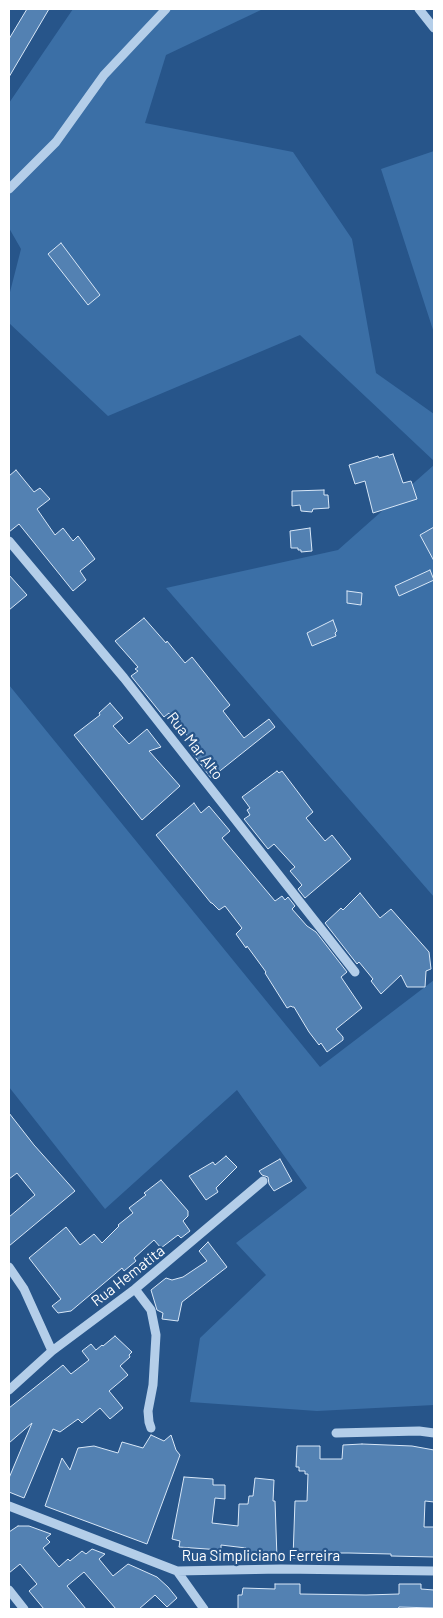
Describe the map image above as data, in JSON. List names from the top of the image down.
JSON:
{
  "streets": {
    "street": ["Rua Mar Alto", "Rua Hematita", "Rua Simpliciano Ferreira"]
  }
}
